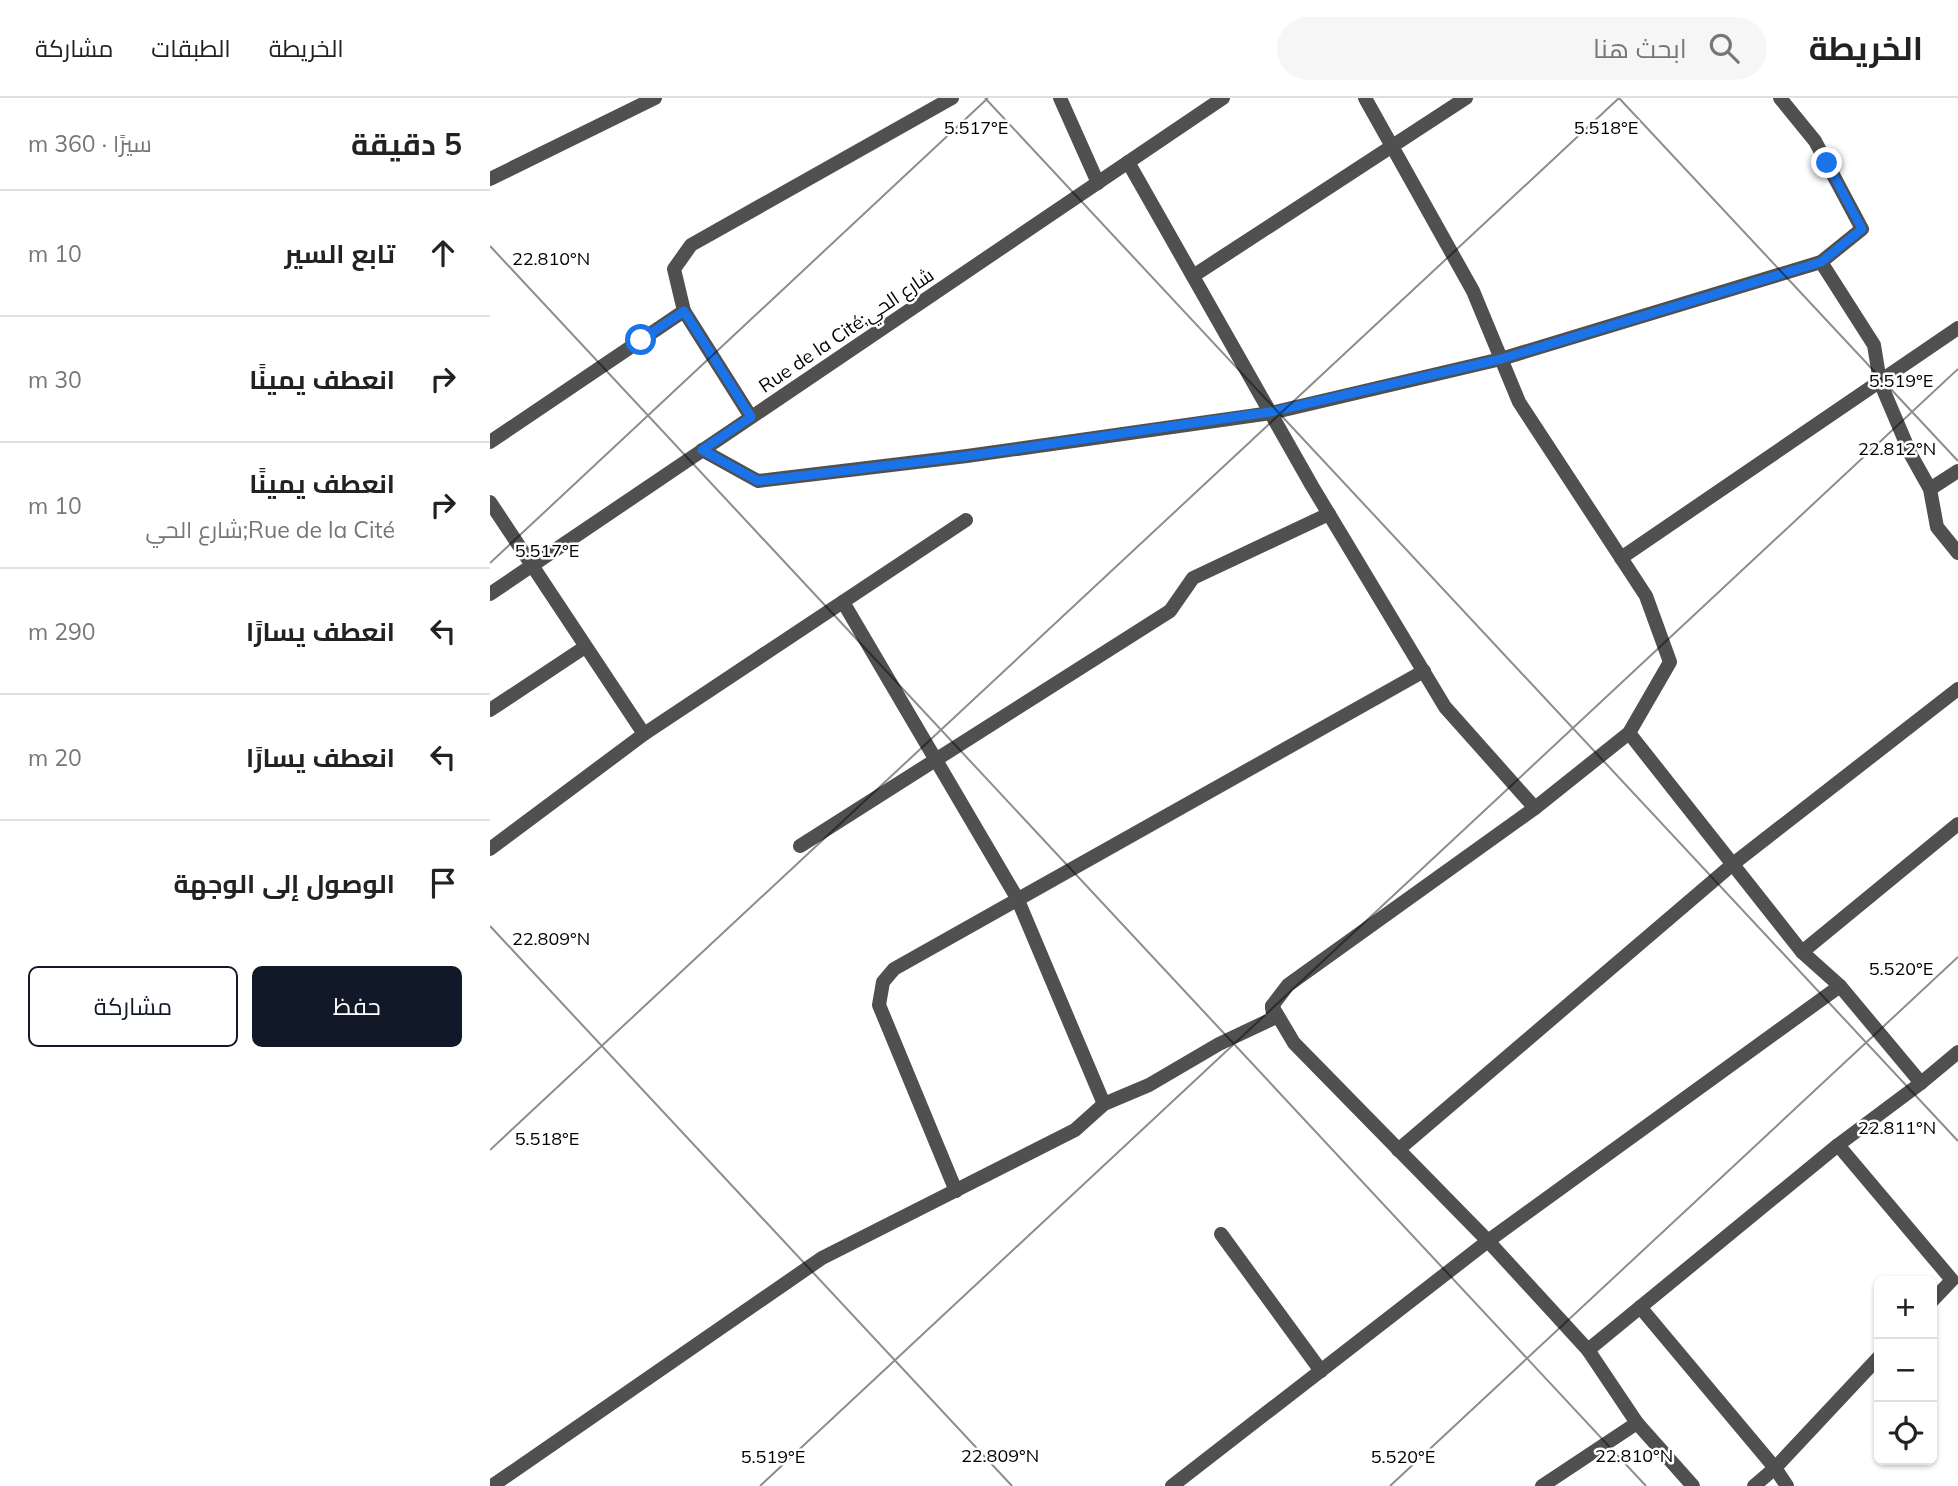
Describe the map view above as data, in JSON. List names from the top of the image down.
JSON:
{
  "streets": {
    "street": ["Rue de la Cité;شارع الحي"]
  },
  "page": {
    "header": "الخريطة",
    "search": "ابحث هنا",
    "nav": ["الخريطة", "الطبقات", "مشاركة"],
    "heading": ["5 دقيقة", "سيرًا · 360 m"],
    "list": [
      ["تابع السير", "10 m"],
      ["انعطف يمينًا", "30 m"],
      ["انعطف يمينًا", "Rue de la Cité;شارع الحي", "10 m"],
      ["انعطف يسارًا", "290 m"],
      ["انعطف يسارًا", "20 m"],
      "الوصول إلى الوجهة"
    ],
    "buttons": ["حفظ", "مشاركة"],
    "map_buttons": ["+", "−"]
  },
  "coordinates": [
    "5.517°E",
    "5.518°E",
    "22.810°N",
    "5.519°E",
    "22.812°N",
    "22.809°N",
    "5.520°E",
    "22.811°N"
  ]
}
